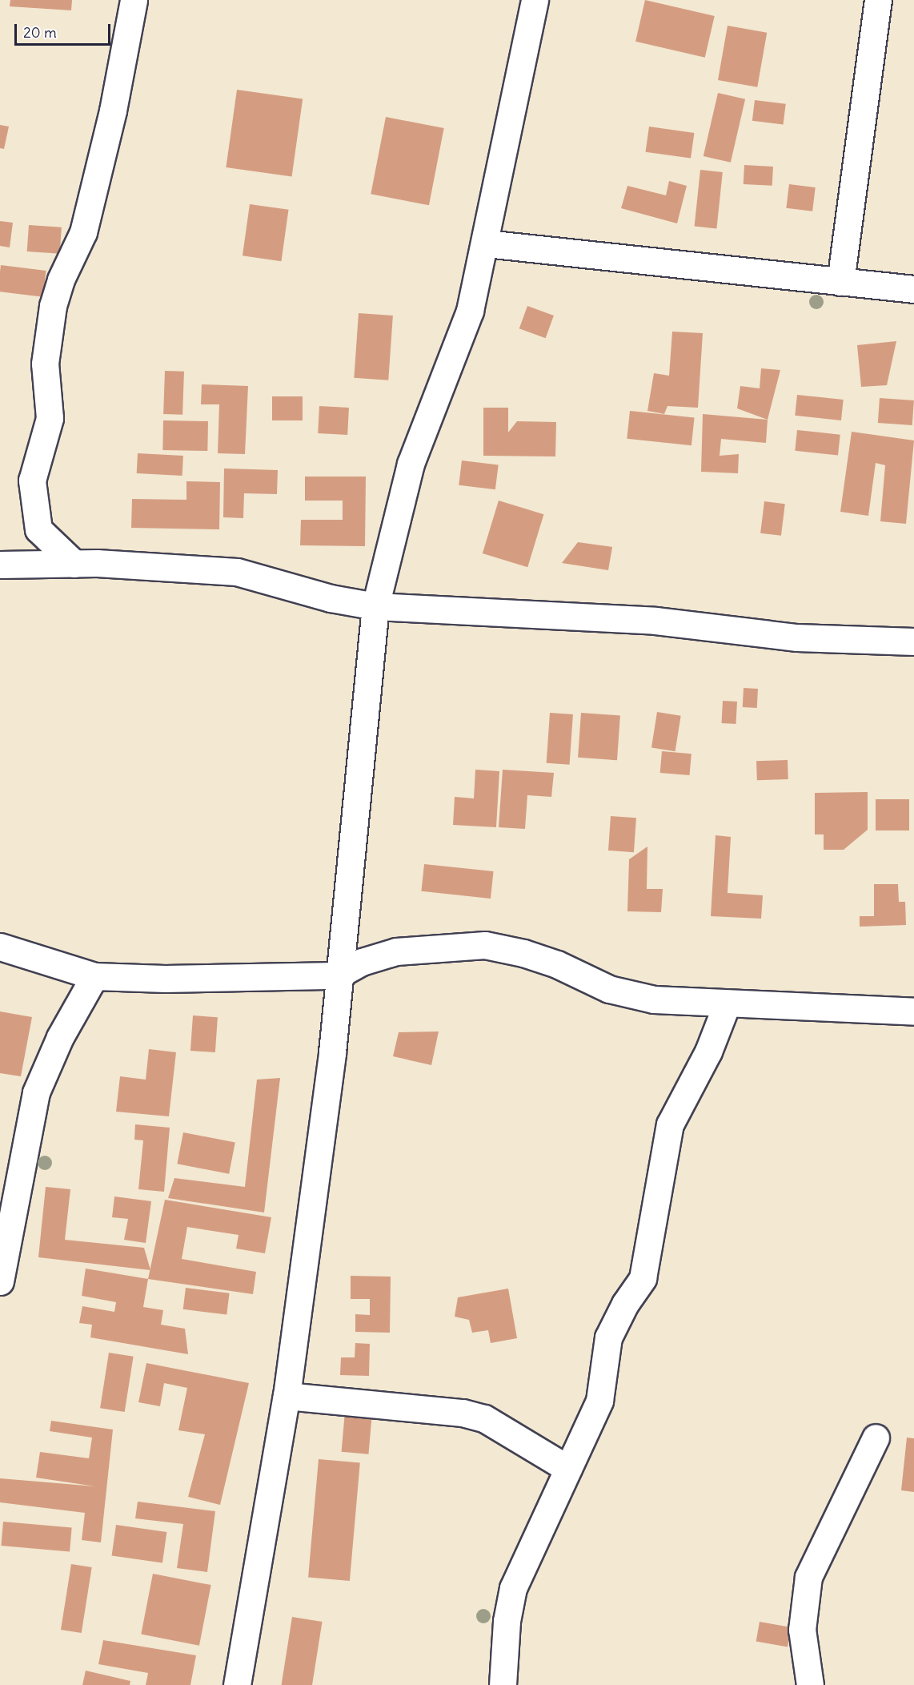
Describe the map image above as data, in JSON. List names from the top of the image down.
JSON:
{
  "scale_bar": "20 m"
}
